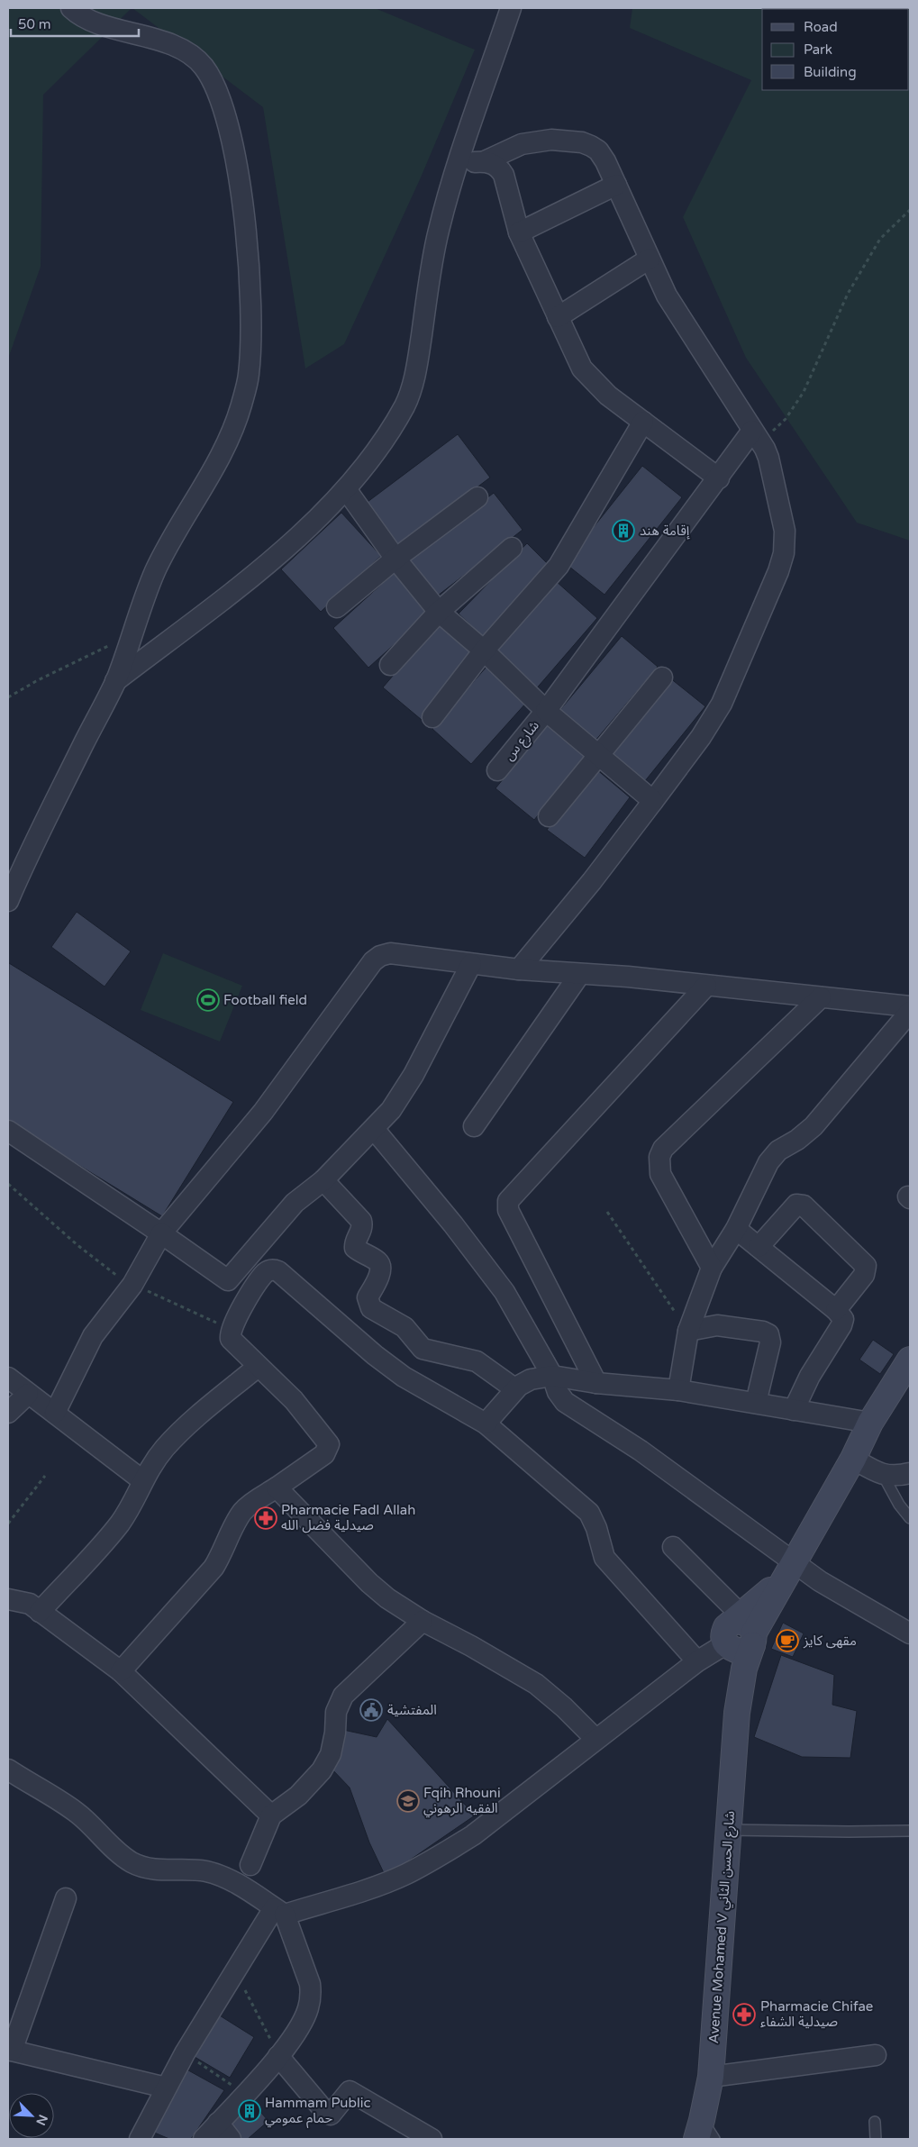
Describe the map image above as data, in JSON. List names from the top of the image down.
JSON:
{
  "streets": {
    "main road": ["Avenue Mohamed V شارع الحسن الثاني"],
    "street": ["شارع س"]
  },
  "places": {
    "building": ["إقامة هند", "Hammam Public حمام عمومي"],
    "sports": ["Football field"],
    "pharmacy": ["Pharmacie Fadl Allah صيدلية فضل الله", "Pharmacie Chifae صيدلية الشفاء"],
    "cafe": ["مقهى كايز"],
    "public building": ["المفتشية"],
    "school or university": ["Fqih Rhouni الفقيه الرهوني"]
  },
  "legend": ["Road", "Park", "Building"],
  "scale_bar": "50 m",
  "north": "bottom right"
}
